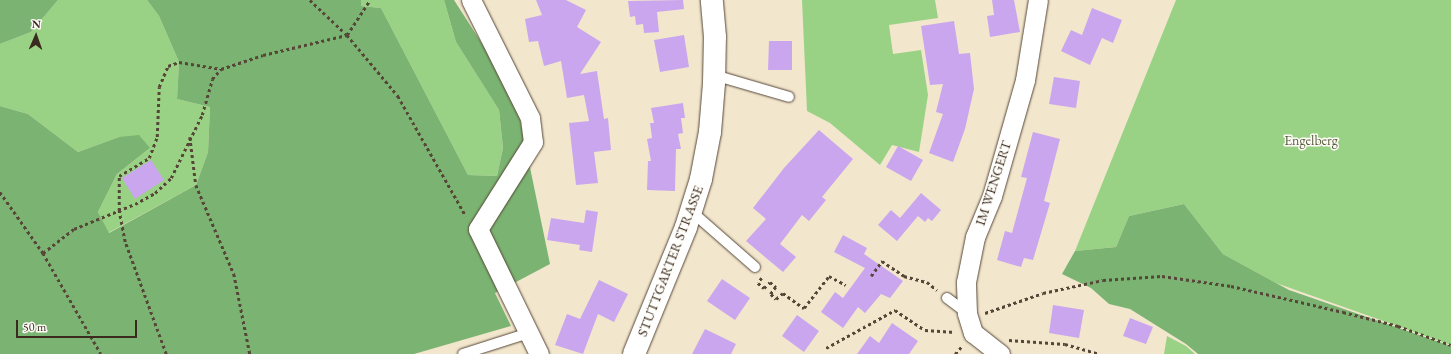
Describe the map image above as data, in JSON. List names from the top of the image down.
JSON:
{
  "streets": {
    "main road": ["STUTTGARTER STRASSE"],
    "street": ["IM WENGERT"]
  },
  "parks": ["Engelberg"],
  "scale_bar": "50 m",
  "north": "top"
}
